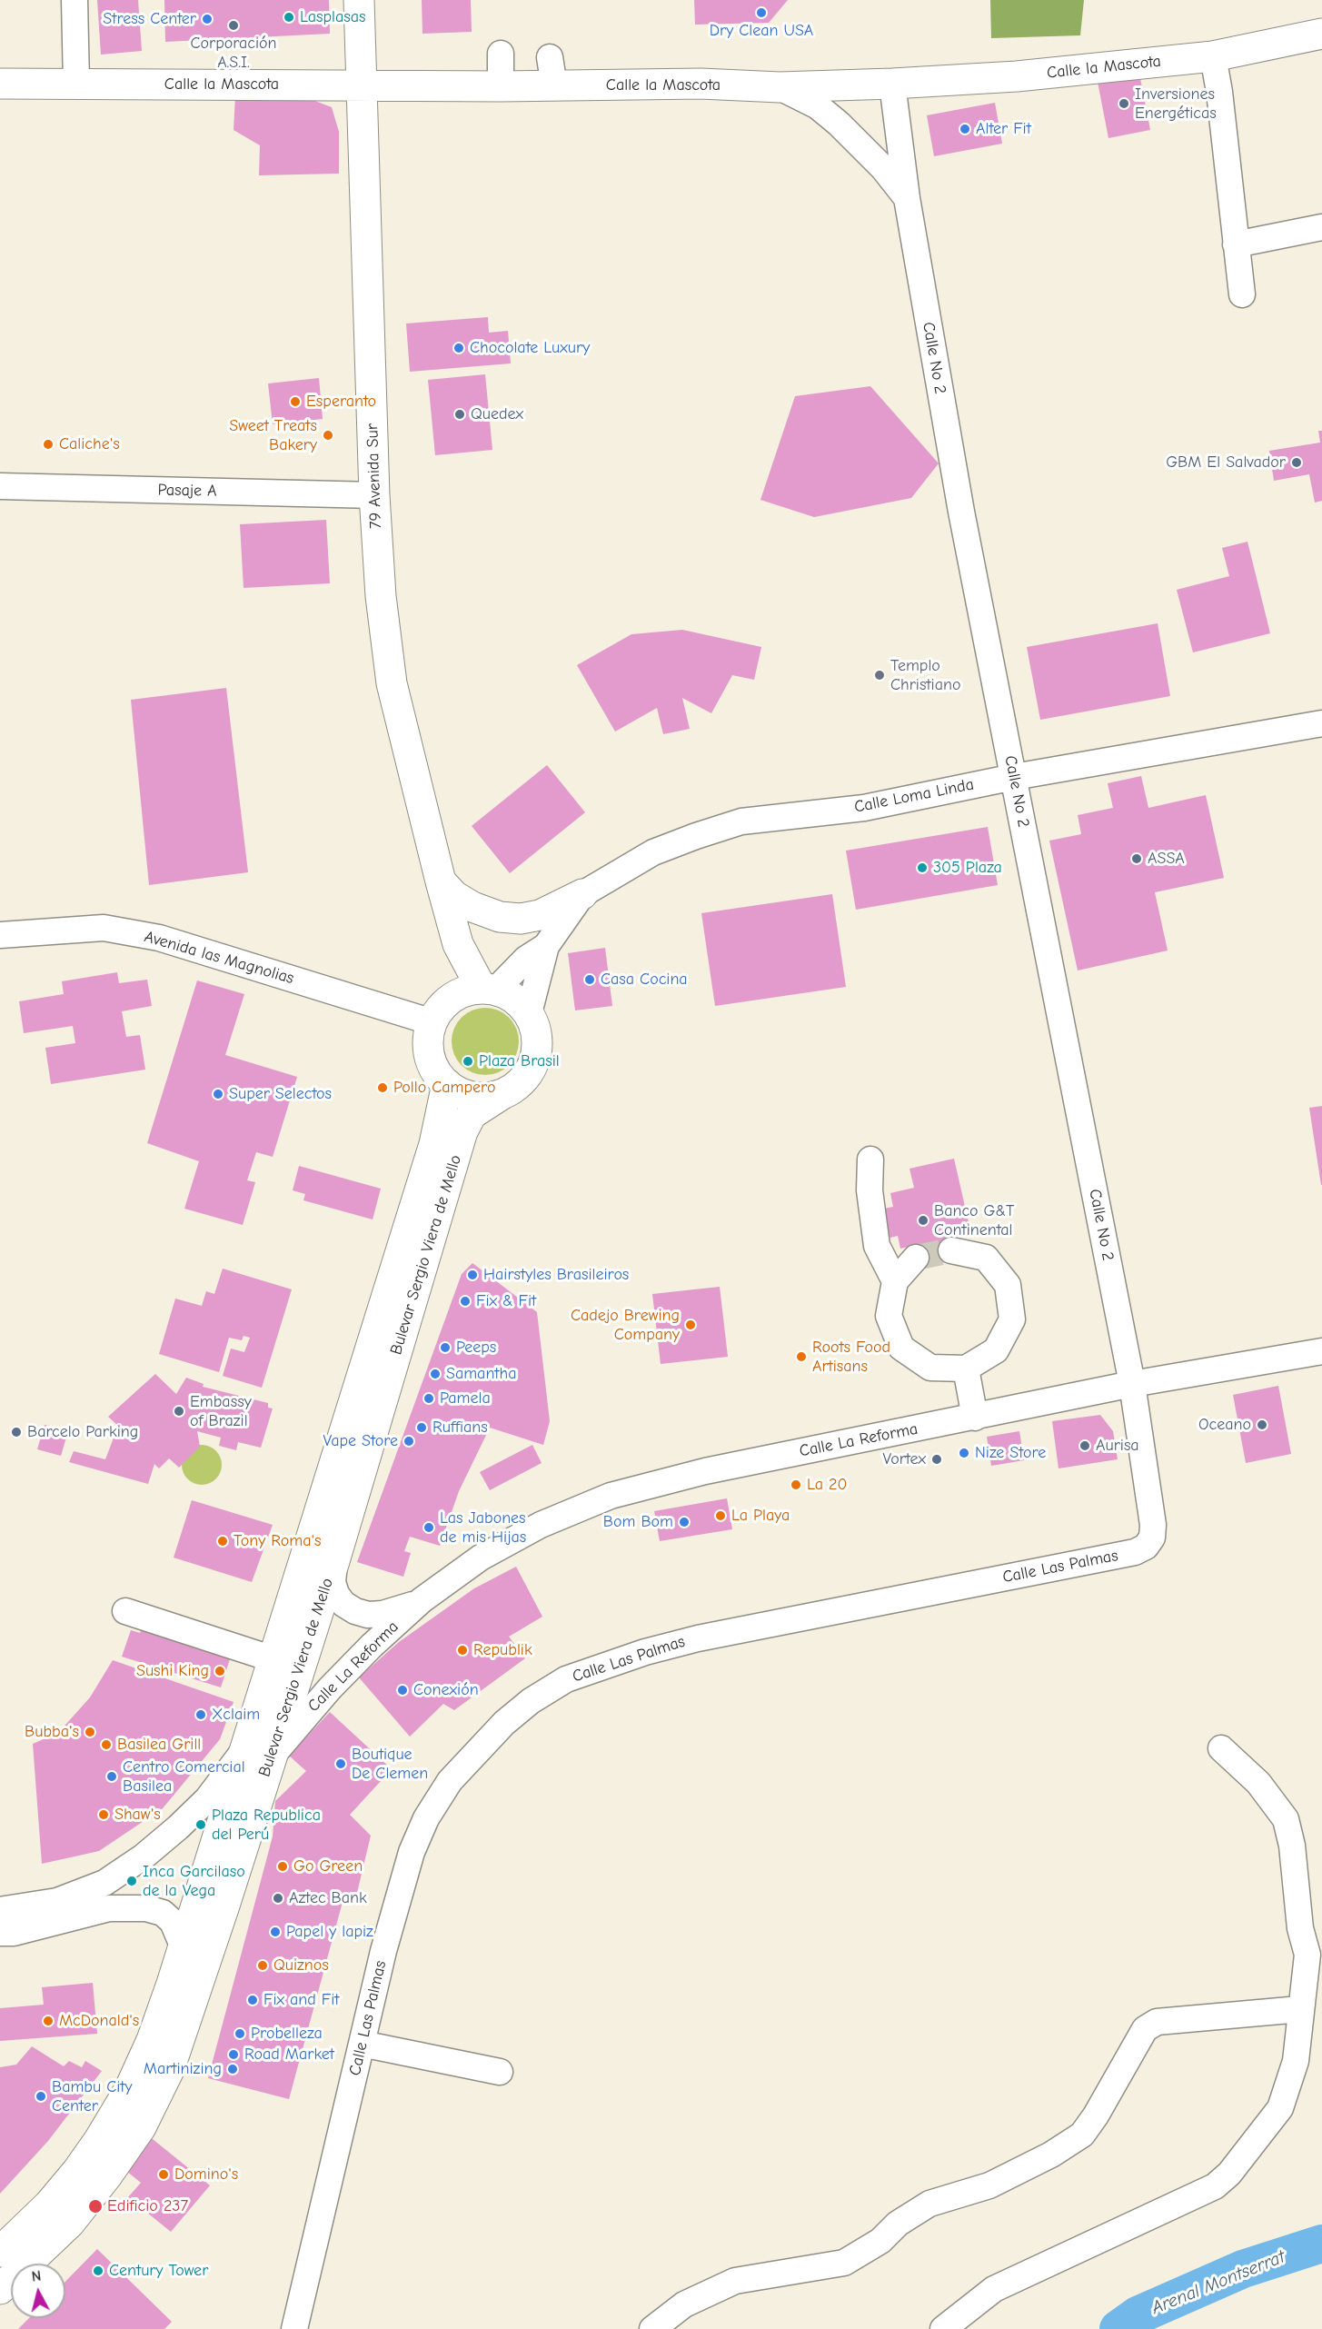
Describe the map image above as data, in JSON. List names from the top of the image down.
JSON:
{
  "streets": {
    "main road": ["Calle la Mascota", "79 Avenida Sur", "Bulevar Sergio Viera de Mello"],
    "street": [
      "Calle No 2",
      "Pasaje A",
      "Calle Loma Linda",
      "Avenida las Magnolias",
      "Calle La Reforma",
      "Calle Las Palmas"
    ]
  },
  "crossings": [
    ["Calle la Mascota", "Calle No 2"],
    ["Calle la Mascota", "79 Avenida Sur"],
    ["Calle No 2", "Calle Loma Linda"],
    ["Calle No 2", "Calle La Reforma"],
    ["Calle No 2", "Calle Las Palmas"],
    ["79 Avenida Sur", "Pasaje A"],
    ["79 Avenida Sur", "Calle Loma Linda"],
    ["79 Avenida Sur", "Avenida las Magnolias"],
    ["79 Avenida Sur", "Bulevar Sergio Viera de Mello"],
    ["Calle Loma Linda", "Avenida las Magnolias"],
    ["Calle Loma Linda", "Bulevar Sergio Viera de Mello"],
    ["Avenida las Magnolias", "Bulevar Sergio Viera de Mello"],
    ["Bulevar Sergio Viera de Mello", "Calle La Reforma"],
    ["Calle La Reforma", "Calle Las Palmas"]
  ],
  "water": ["Arenal Montserrat"],
  "places": [
    "Dry Clean USA",
    "Lasplasas",
    "Stress Center",
    "Corporación A.S.I.",
    "Inversiones Energéticas",
    "Alter Fit",
    "Chocolate Luxury",
    "Esperanto",
    "Quedex",
    "Sweet Treats Bakery",
    "Caliche's",
    "GBM El Salvador",
    "Templo Christiano",
    "ASSA",
    "305 Plaza",
    "Casa Cocina",
    "Plaza Brasil",
    "Pollo Campero",
    "Super Selectos",
    "Banco G&T Continental",
    "Hairstyles Brasileiros",
    "Fix & Fit",
    "Cadejo Brewing Company",
    "Peeps",
    "Roots Food Artisans",
    "Samantha",
    "Pamela",
    "Embassy of Brazil",
    "Oceano",
    "Ruffians",
    "Barcelo Parking",
    "Vape Store",
    "Aurisa",
    "Nize Store",
    "Vortex",
    "La 20",
    "La Playa",
    "Bom Bom",
    "Las Jabones de mis Hijas",
    "Tony Roma's",
    "Republik",
    "Sushi King",
    "Conexión",
    "Xclaim",
    "Bubba's",
    "Basilea Grill",
    "Boutique De Clemen",
    "Centro Comercial Basilea",
    "Shaw's",
    "Plaza Republica del Perú",
    "Go Green",
    "Inca Garcilaso de la Vega",
    "Aztec Bank",
    "Papel y lapiz",
    "Quiznos",
    "Fix and Fit",
    "McDonald's",
    "Probelleza",
    "Road Market",
    "Martinizing",
    "Bambu City Center",
    "Domino's",
    "Edificio 237",
    "Century Tower"
  ],
  "north": "top"
}
